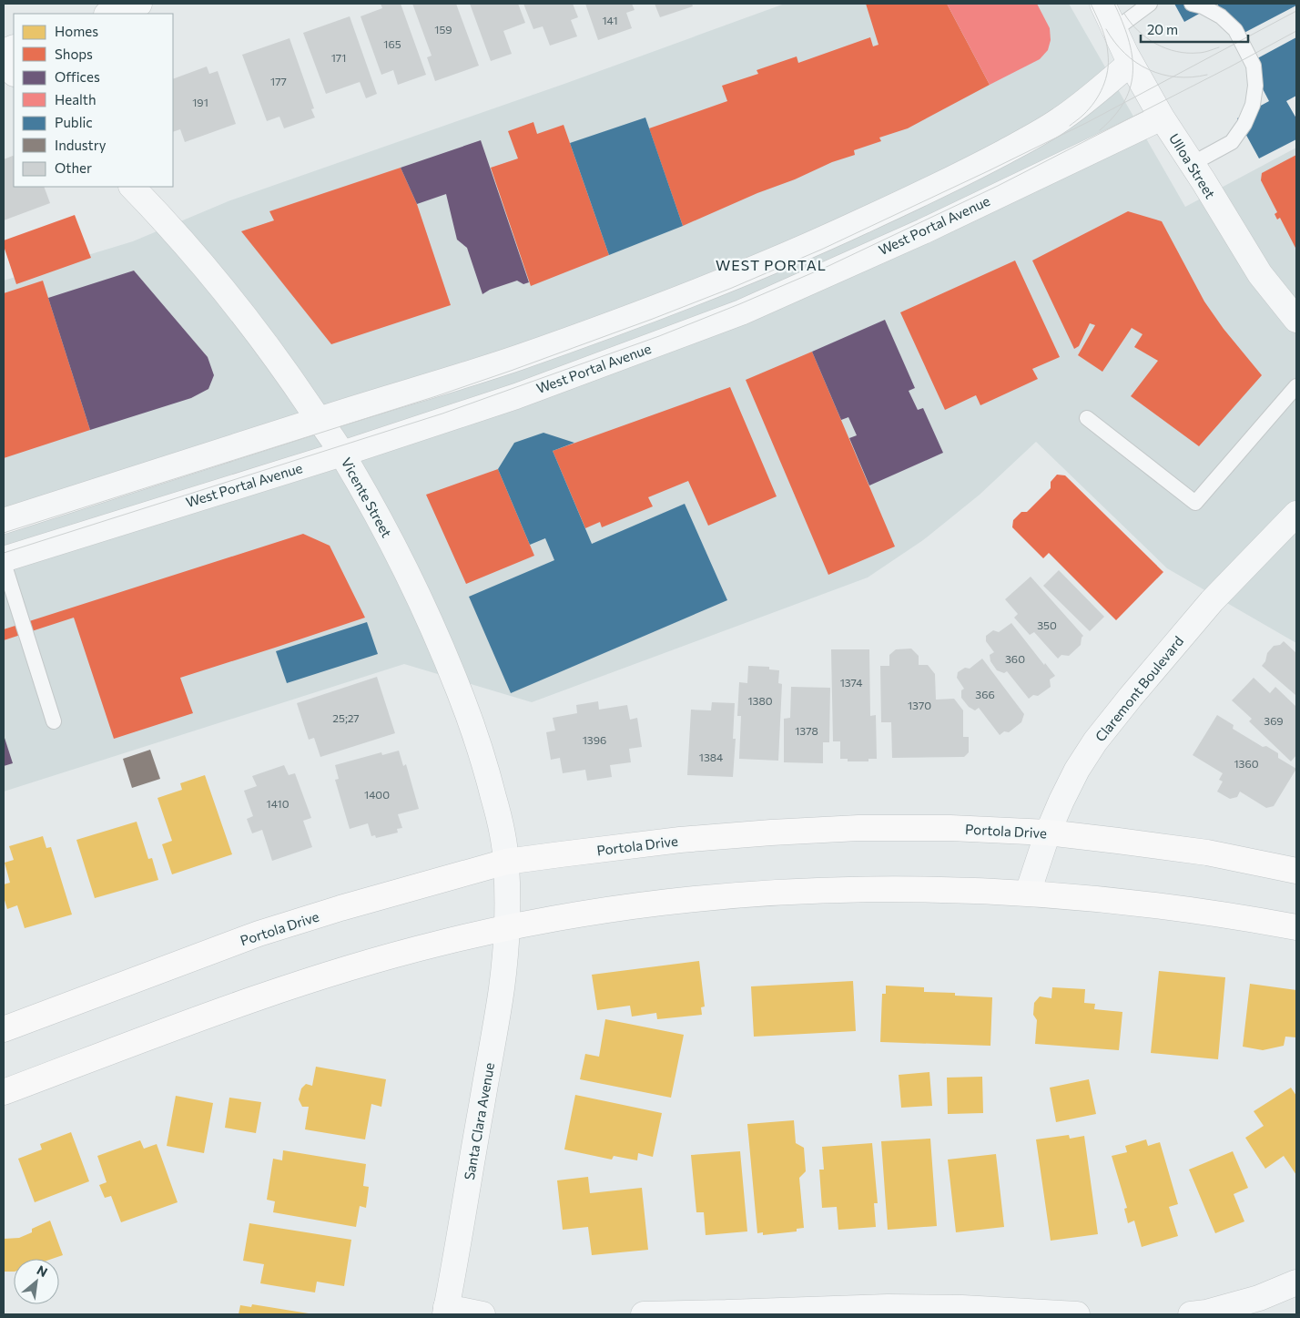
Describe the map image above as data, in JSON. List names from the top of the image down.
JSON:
{
  "streets": {
    "main road": ["Portola Drive"],
    "street": [
      "Ulloa Street",
      "West Portal Avenue",
      "Vicente Street",
      "Claremont Boulevard",
      "Santa Clara Avenue"
    ]
  },
  "crossings": [
    ["Ulloa Street", "West Portal Avenue"],
    ["West Portal Avenue", "Vicente Street"],
    ["Vicente Street", "Portola Drive"],
    ["Vicente Street", "Santa Clara Avenue"],
    ["Claremont Boulevard", "Portola Drive"]
  ],
  "districts": ["WEST PORTAL"],
  "house_numbers": [
    "141",
    "159",
    "165",
    "171",
    "177",
    "191",
    "350",
    "360",
    "1374",
    "366",
    "1380",
    "1370",
    "25;27",
    "369",
    "1378",
    "1396",
    "1384",
    "1360",
    "1400",
    "1410"
  ],
  "legend": [
    "Homes",
    "Shops",
    "Offices",
    "Health",
    "Public",
    "Industry",
    "Other"
  ],
  "scale_bar": "20 m",
  "north": "top right"
}
